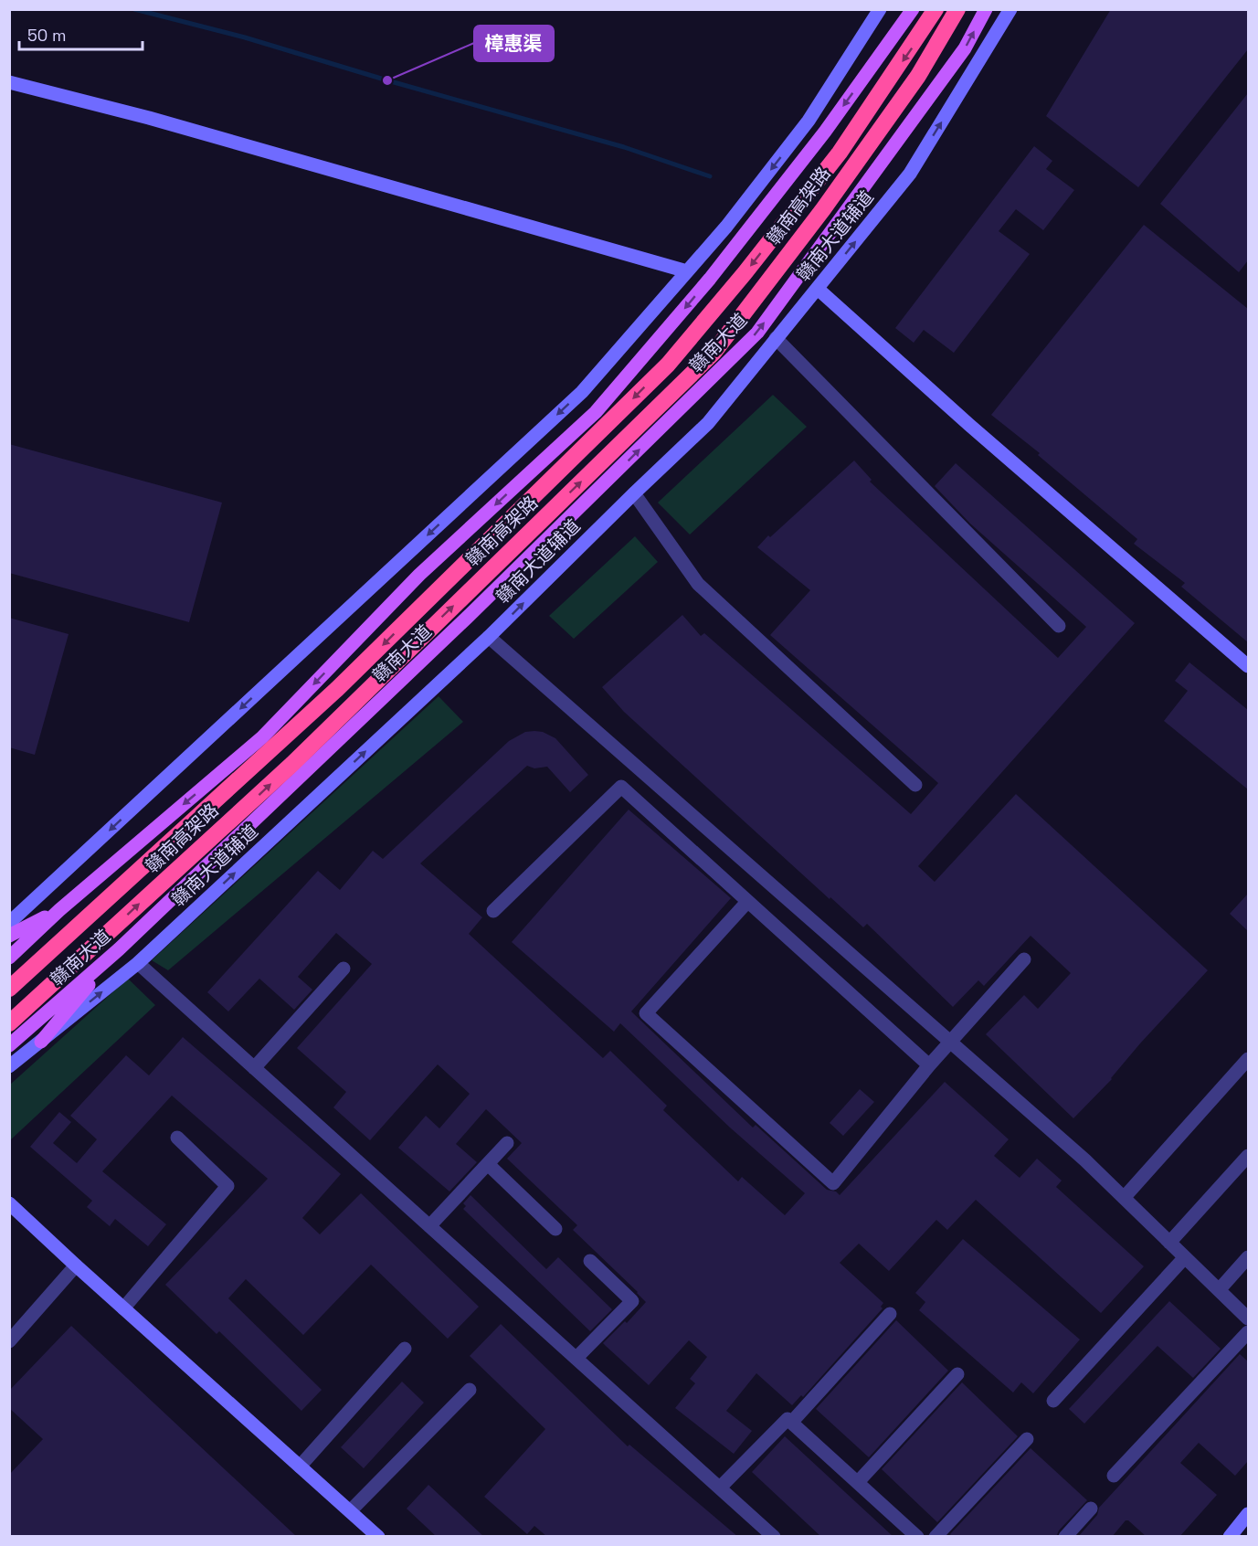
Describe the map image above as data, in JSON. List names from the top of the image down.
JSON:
{
  "streets": {
    "highway": ["赣南高架路"],
    "main road": ["赣南大道"],
    "street": ["赣南大道辅道"]
  },
  "places": ["樟惠渠"],
  "scale_bar": "50 m"
}
